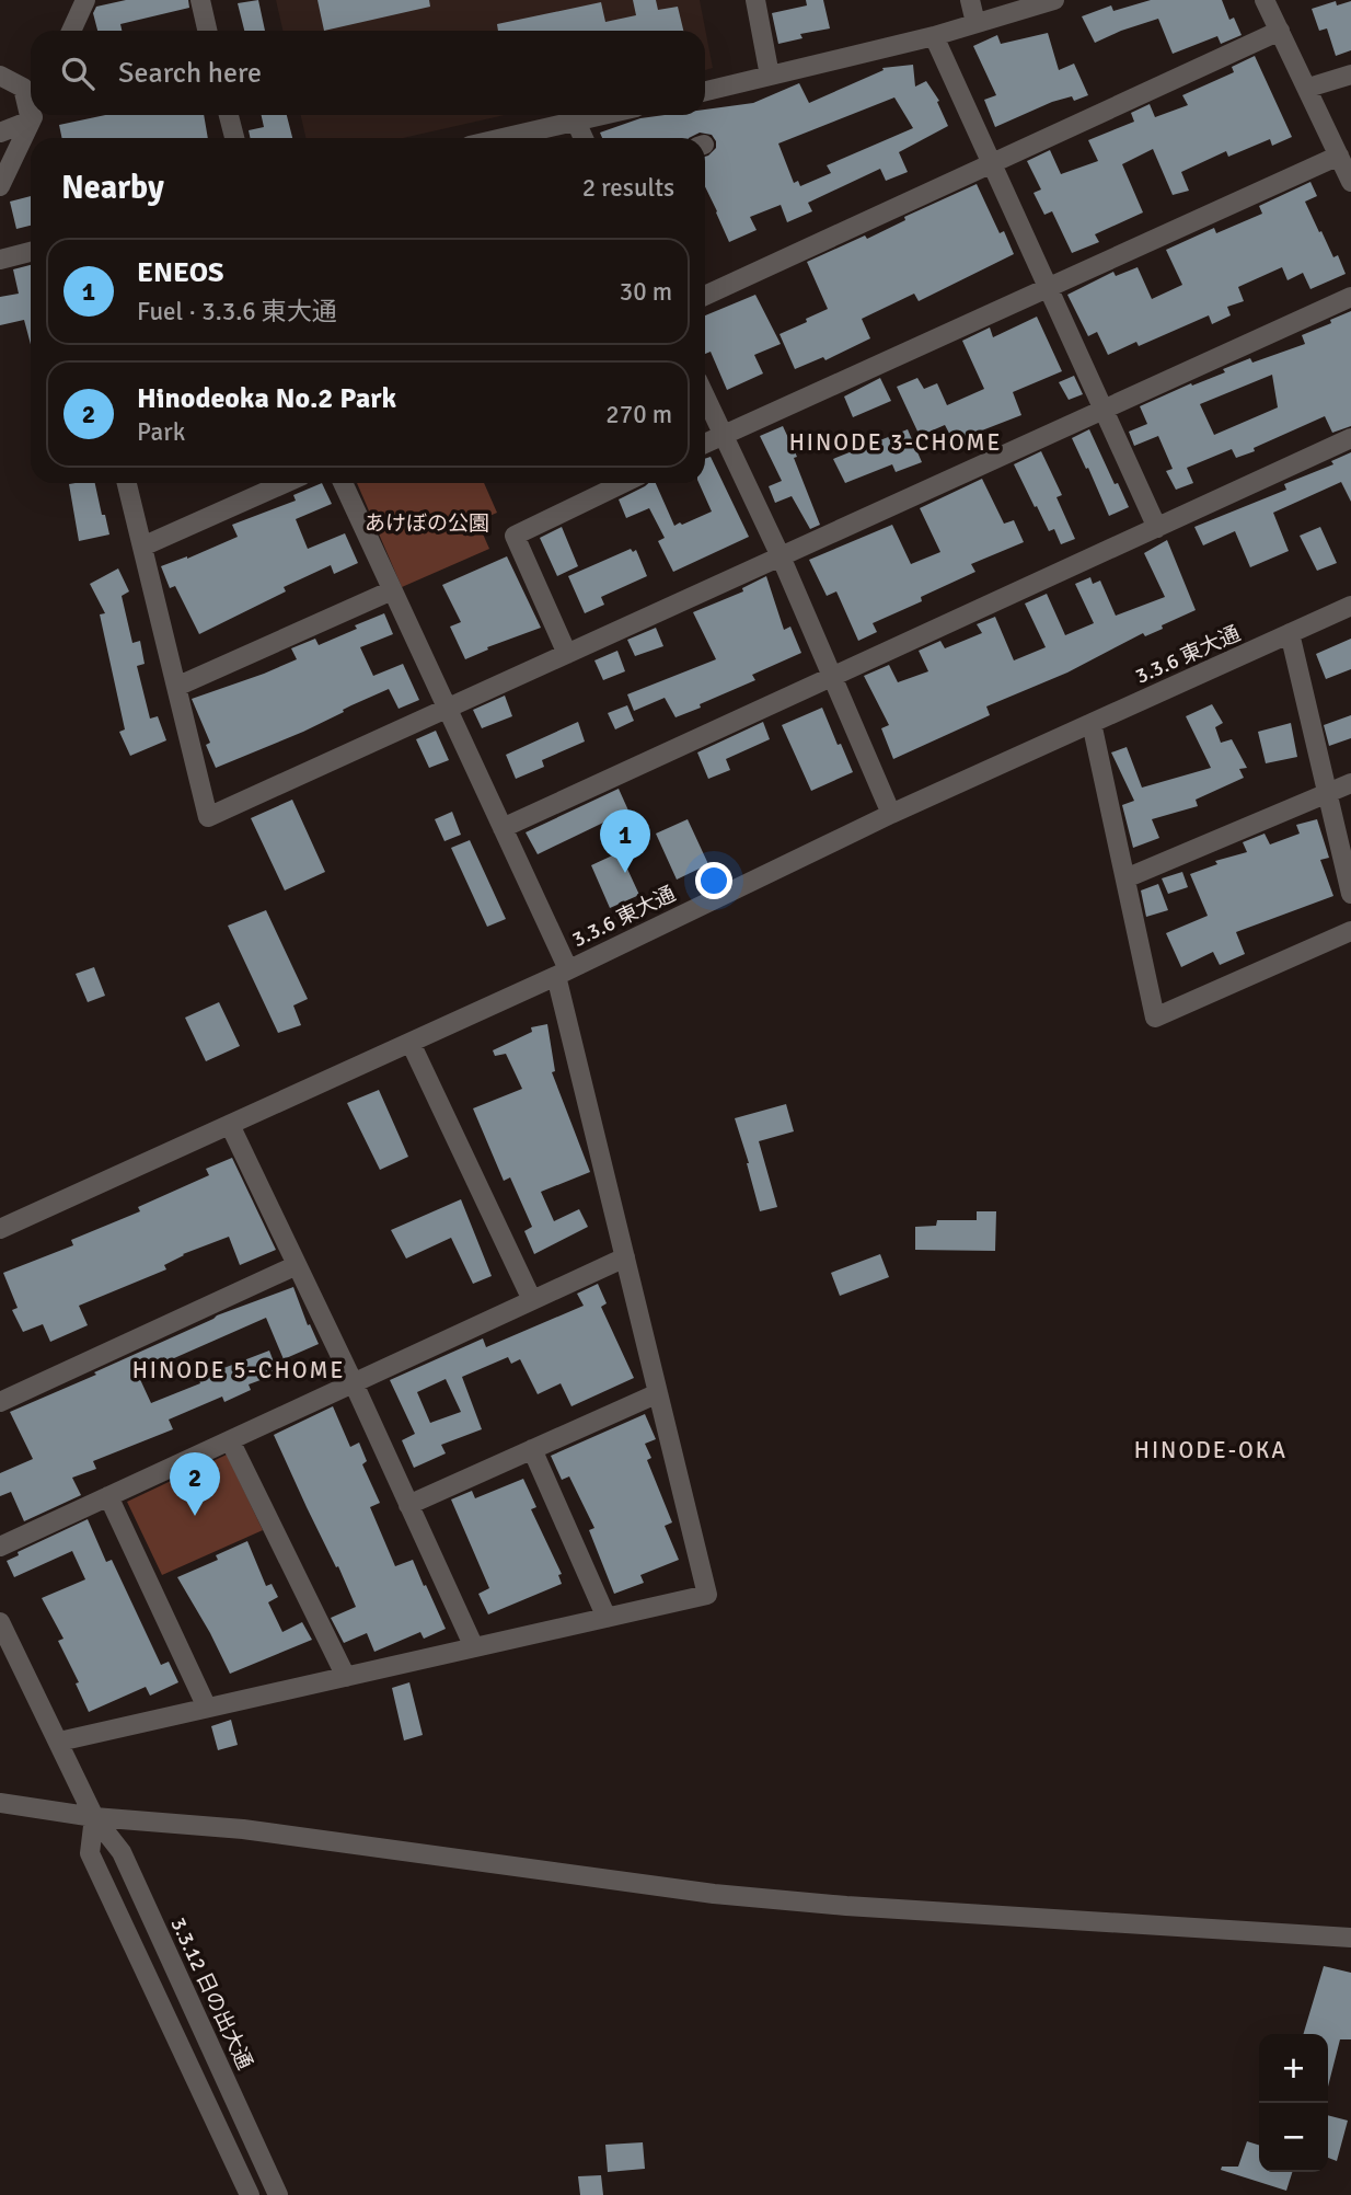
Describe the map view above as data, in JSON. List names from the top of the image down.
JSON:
{
  "streets": {
    "street": ["3.3.6 東大通", "3.3.12 日の出大通"]
  },
  "districts": ["HINODE 3-CHOME", "HINODE 5-CHOME", "HINODE-OKA"],
  "parks": ["あけぼの公園"],
  "page": {
    "search": "Search here",
    "heading": ["Nearby", "2 results"],
    "list": [
      {
        "mark": "1",
        "name": "ENEOS",
        "note": "Fuel · 3.3.6 東大通",
        "value": "30 m"
      },
      {
        "mark": "2",
        "name": "Hinodeoka No.2 Park",
        "note": "Park",
        "value": "270 m"
      }
    ],
    "pins": ["1", "2"],
    "map_buttons": ["+", "−"]
  }
}
